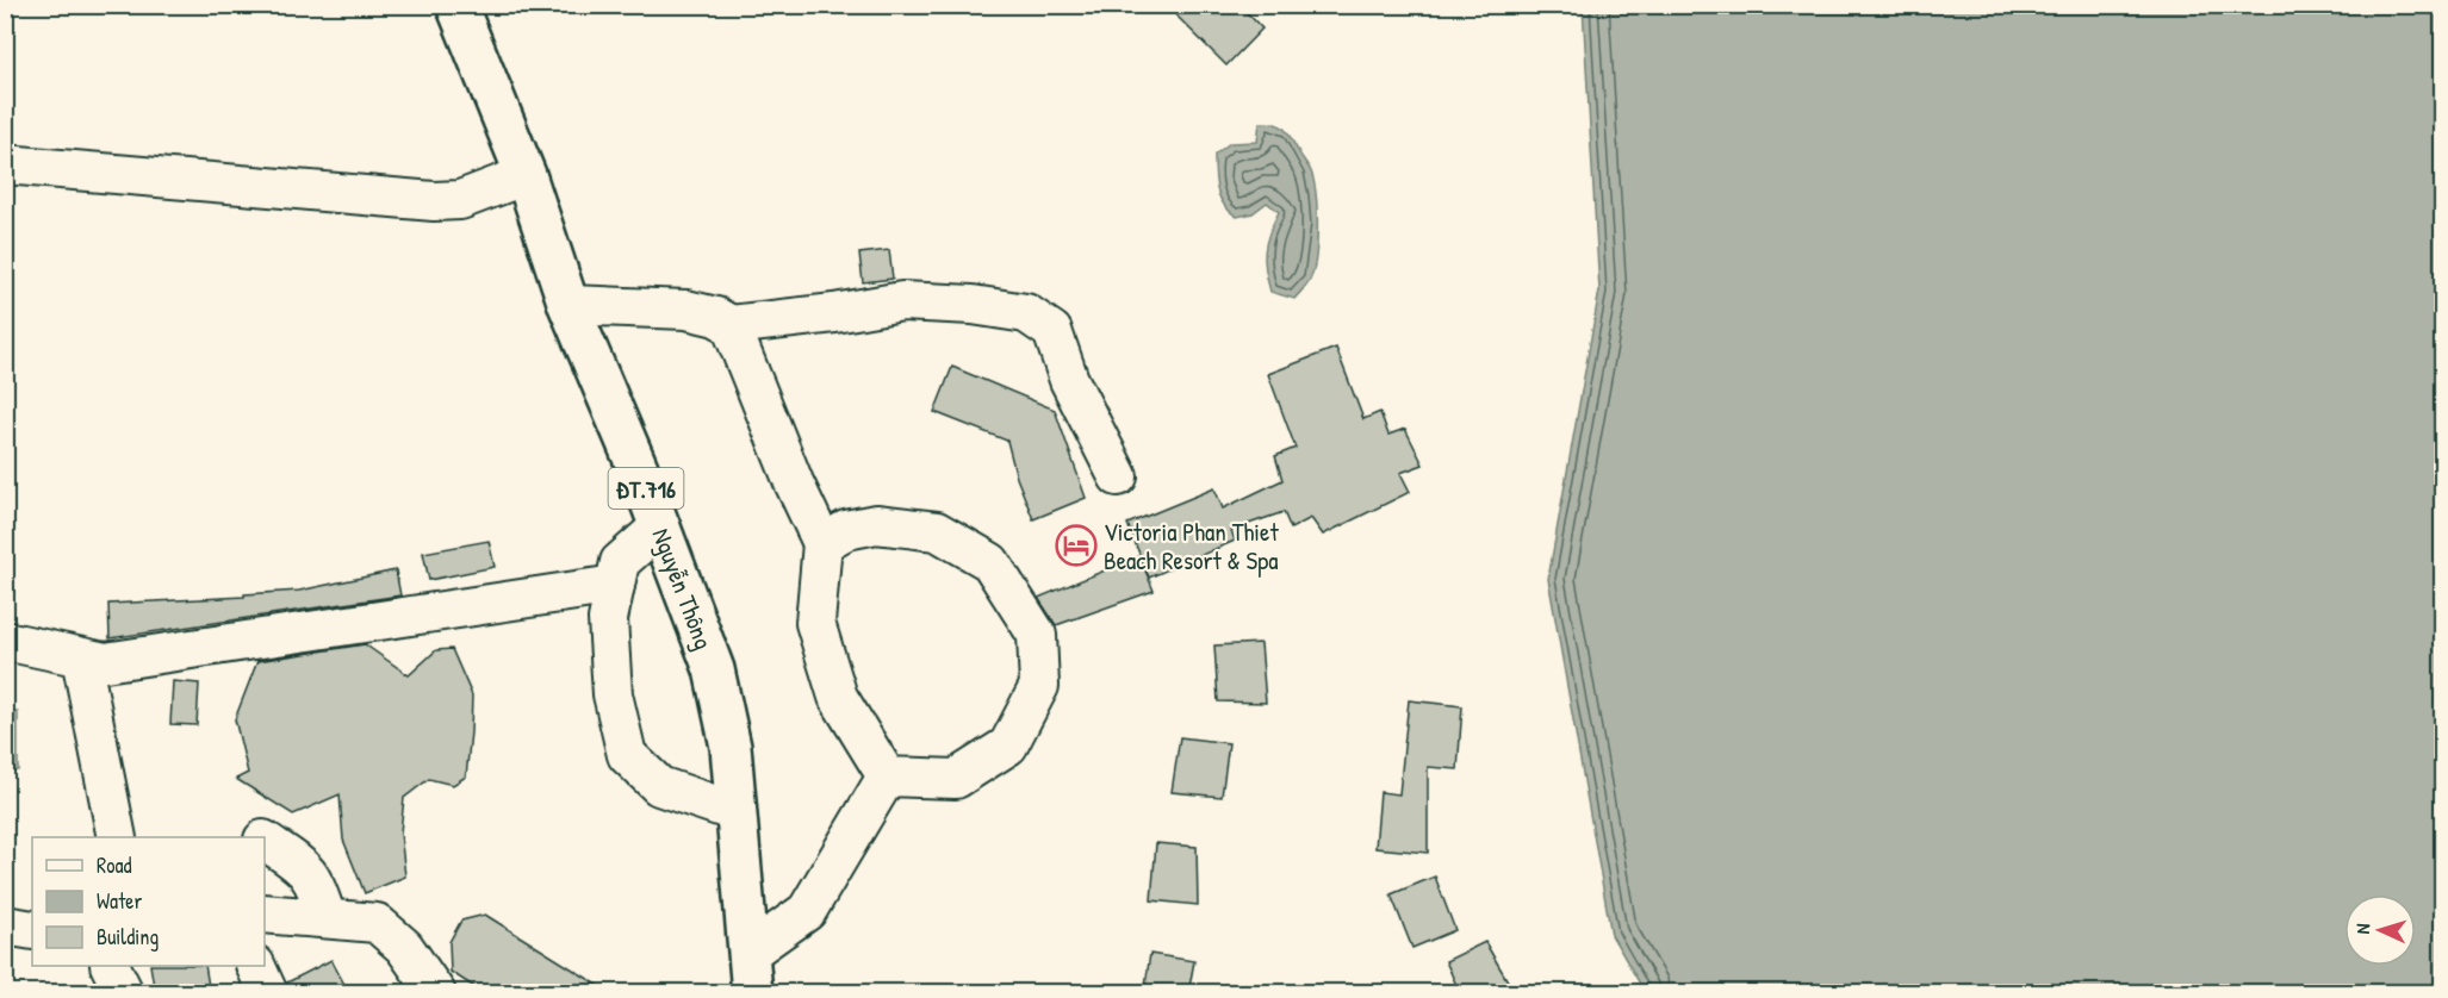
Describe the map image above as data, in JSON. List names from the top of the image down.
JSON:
{
  "streets": {
    "main road": ["ĐT.716", "Nguyễn Thông"]
  },
  "places": {
    "hotel": ["Victoria Phan Thiet Beach Resort & Spa"]
  },
  "legend": ["Road", "Water", "Building"],
  "north": "left"
}
